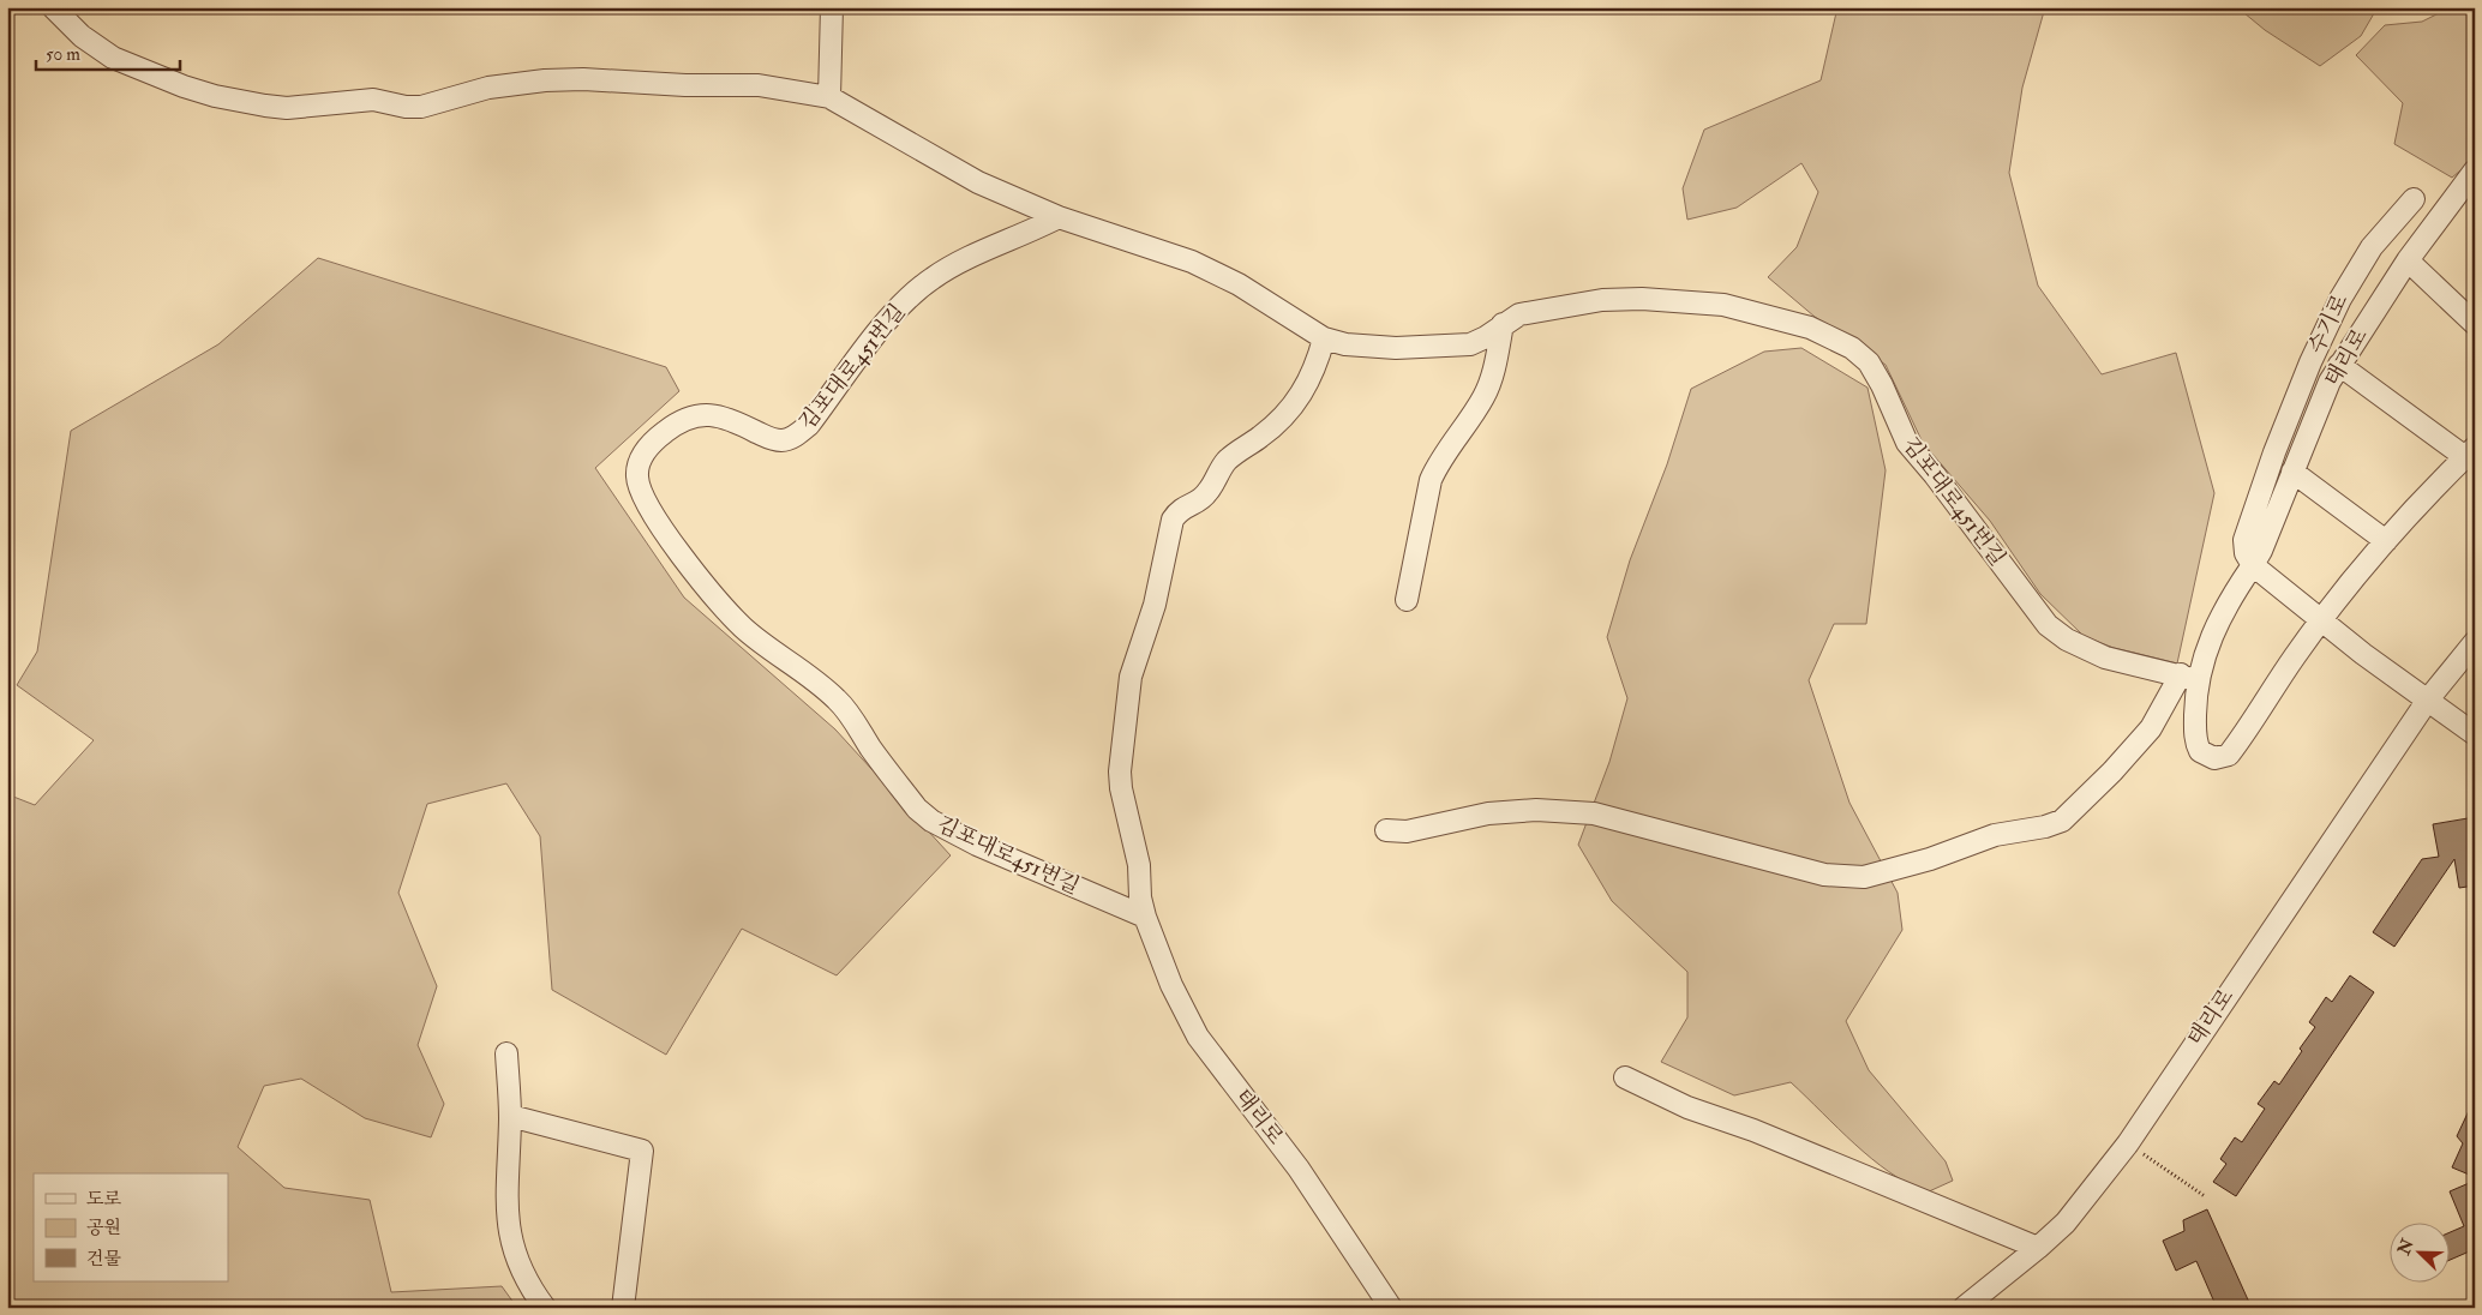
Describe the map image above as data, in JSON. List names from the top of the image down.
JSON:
{
  "streets": {
    "street": ["수기로", "태리로", "김포대로451번길"]
  },
  "crossings": [
    ["수기로", "태리로"],
    ["태리로", "김포대로451번길"]
  ],
  "legend": ["도로", "공원", "건물"],
  "scale_bar": "50 m",
  "north": "top left"
}
